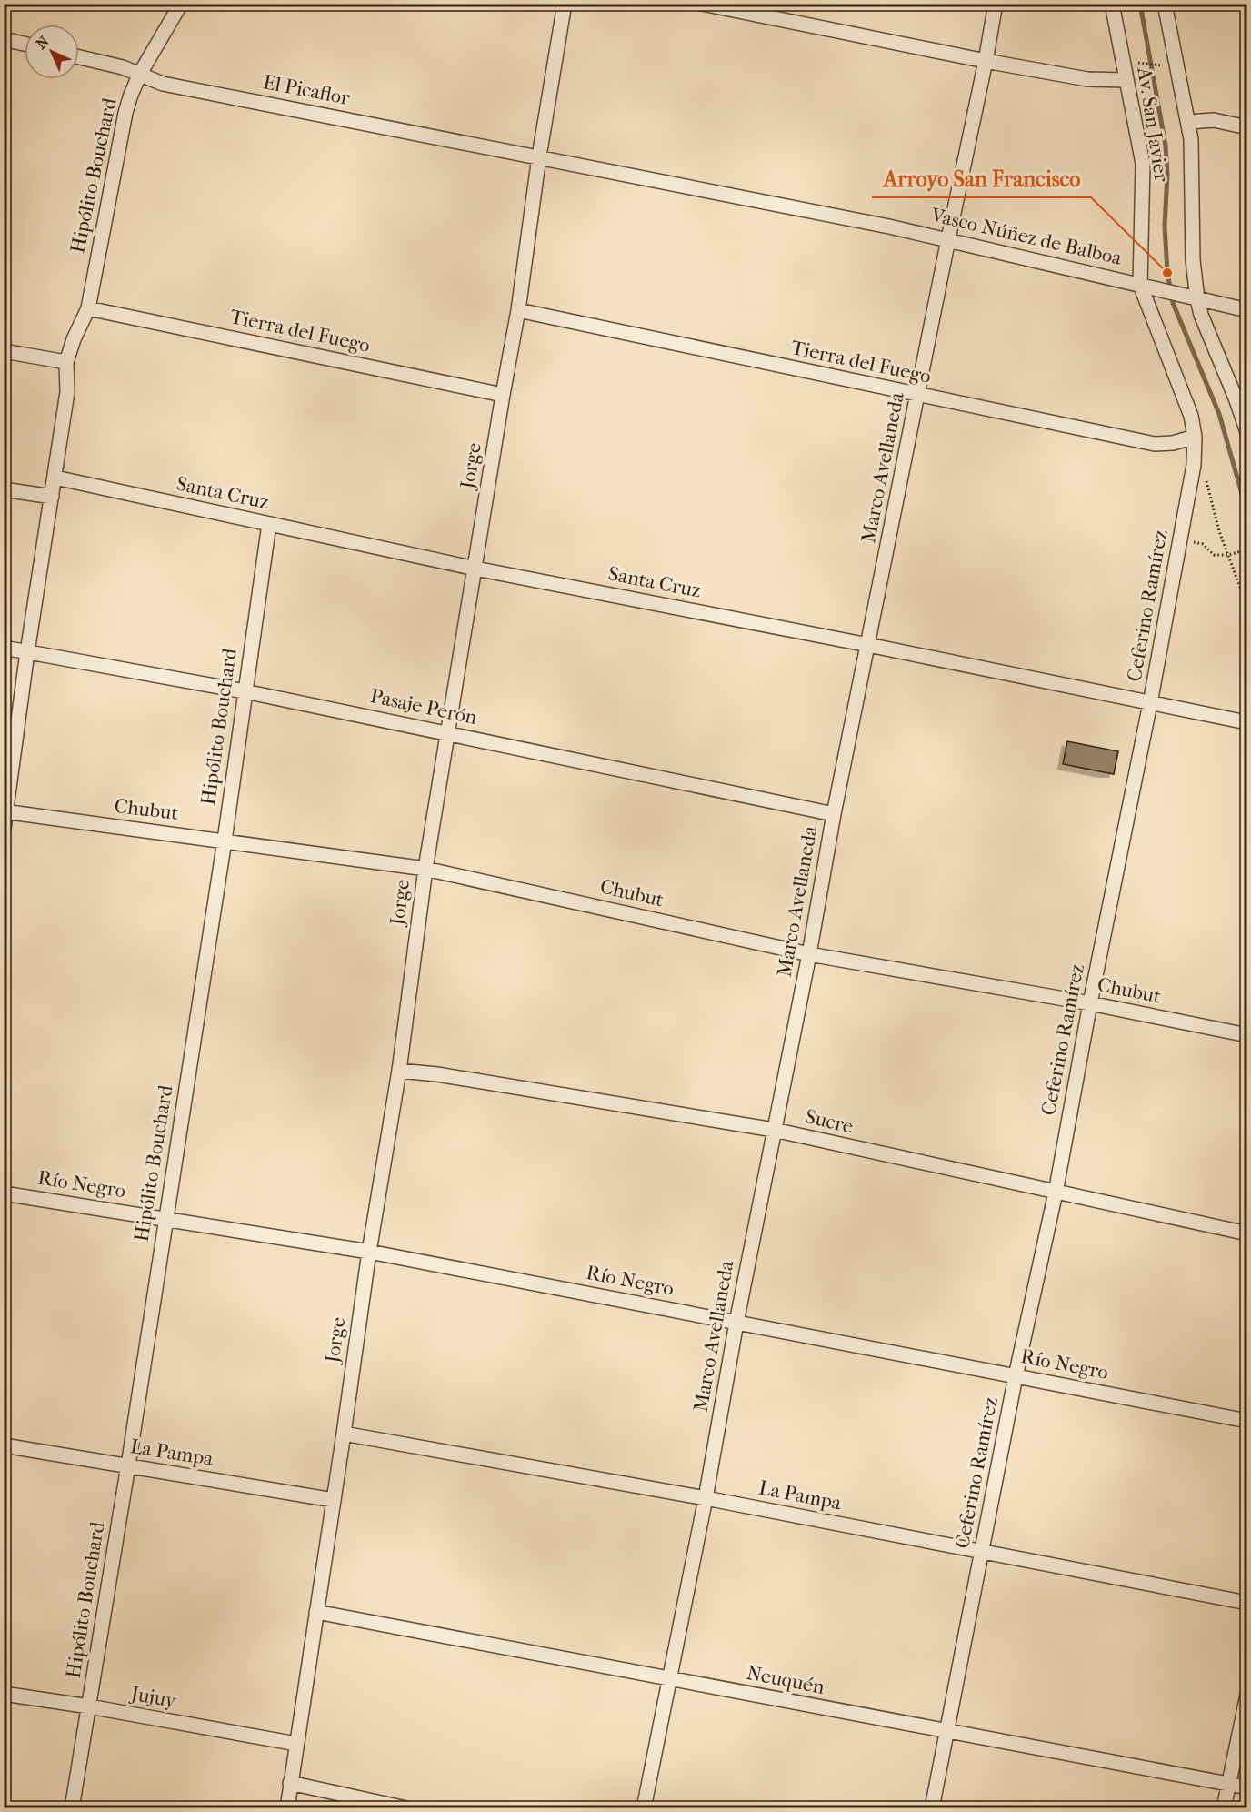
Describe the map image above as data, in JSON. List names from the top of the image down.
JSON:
{
  "streets": {
    "street": [
      "El Picaflor",
      "Av. San Javier",
      "Hipólito Bouchard",
      "Vasco Núñez de Balboa",
      "Tierra del Fuego",
      "Jorge",
      "Marco Avellaneda",
      "Santa Cruz",
      "Ceferino Ramírez",
      "Pasaje Perón",
      "Chubut",
      "Sucre",
      "Río Negro",
      "La Pampa",
      "Neuquén",
      "Jujuy"
    ]
  },
  "crossings": [
    ["El Picaflor", "Hipólito Bouchard"],
    ["El Picaflor", "Vasco Núñez de Balboa"],
    ["El Picaflor", "Jorge"],
    ["Av. San Javier", "Vasco Núñez de Balboa"],
    ["Av. San Javier", "Ceferino Ramírez"],
    ["Hipólito Bouchard", "Tierra del Fuego"],
    ["Hipólito Bouchard", "Santa Cruz"],
    ["Hipólito Bouchard", "Pasaje Perón"],
    ["Hipólito Bouchard", "Chubut"],
    ["Hipólito Bouchard", "Río Negro"],
    ["Hipólito Bouchard", "La Pampa"],
    ["Hipólito Bouchard", "Jujuy"],
    ["Vasco Núñez de Balboa", "Jorge"],
    ["Vasco Núñez de Balboa", "Marco Avellaneda"],
    ["Vasco Núñez de Balboa", "Ceferino Ramírez"],
    ["Tierra del Fuego", "Jorge"],
    ["Tierra del Fuego", "Marco Avellaneda"],
    ["Tierra del Fuego", "Ceferino Ramírez"],
    ["Jorge", "Santa Cruz"],
    ["Jorge", "Pasaje Perón"],
    ["Jorge", "Chubut"],
    ["Jorge", "Sucre"],
    ["Jorge", "Río Negro"],
    ["Jorge", "La Pampa"],
    ["Jorge", "Neuquén"],
    ["Jorge", "Jujuy"],
    ["Marco Avellaneda", "Santa Cruz"],
    ["Marco Avellaneda", "Pasaje Perón"],
    ["Marco Avellaneda", "Chubut"],
    ["Marco Avellaneda", "Sucre"],
    ["Marco Avellaneda", "Río Negro"],
    ["Marco Avellaneda", "La Pampa"],
    ["Marco Avellaneda", "Neuquén"],
    ["Santa Cruz", "Ceferino Ramírez"],
    ["Ceferino Ramírez", "Chubut"],
    ["Ceferino Ramírez", "Sucre"],
    ["Ceferino Ramírez", "Río Negro"],
    ["Ceferino Ramírez", "La Pampa"],
    ["Ceferino Ramírez", "Neuquén"]
  ],
  "places": ["Arroyo San Francisco"],
  "north": "top left"
}
